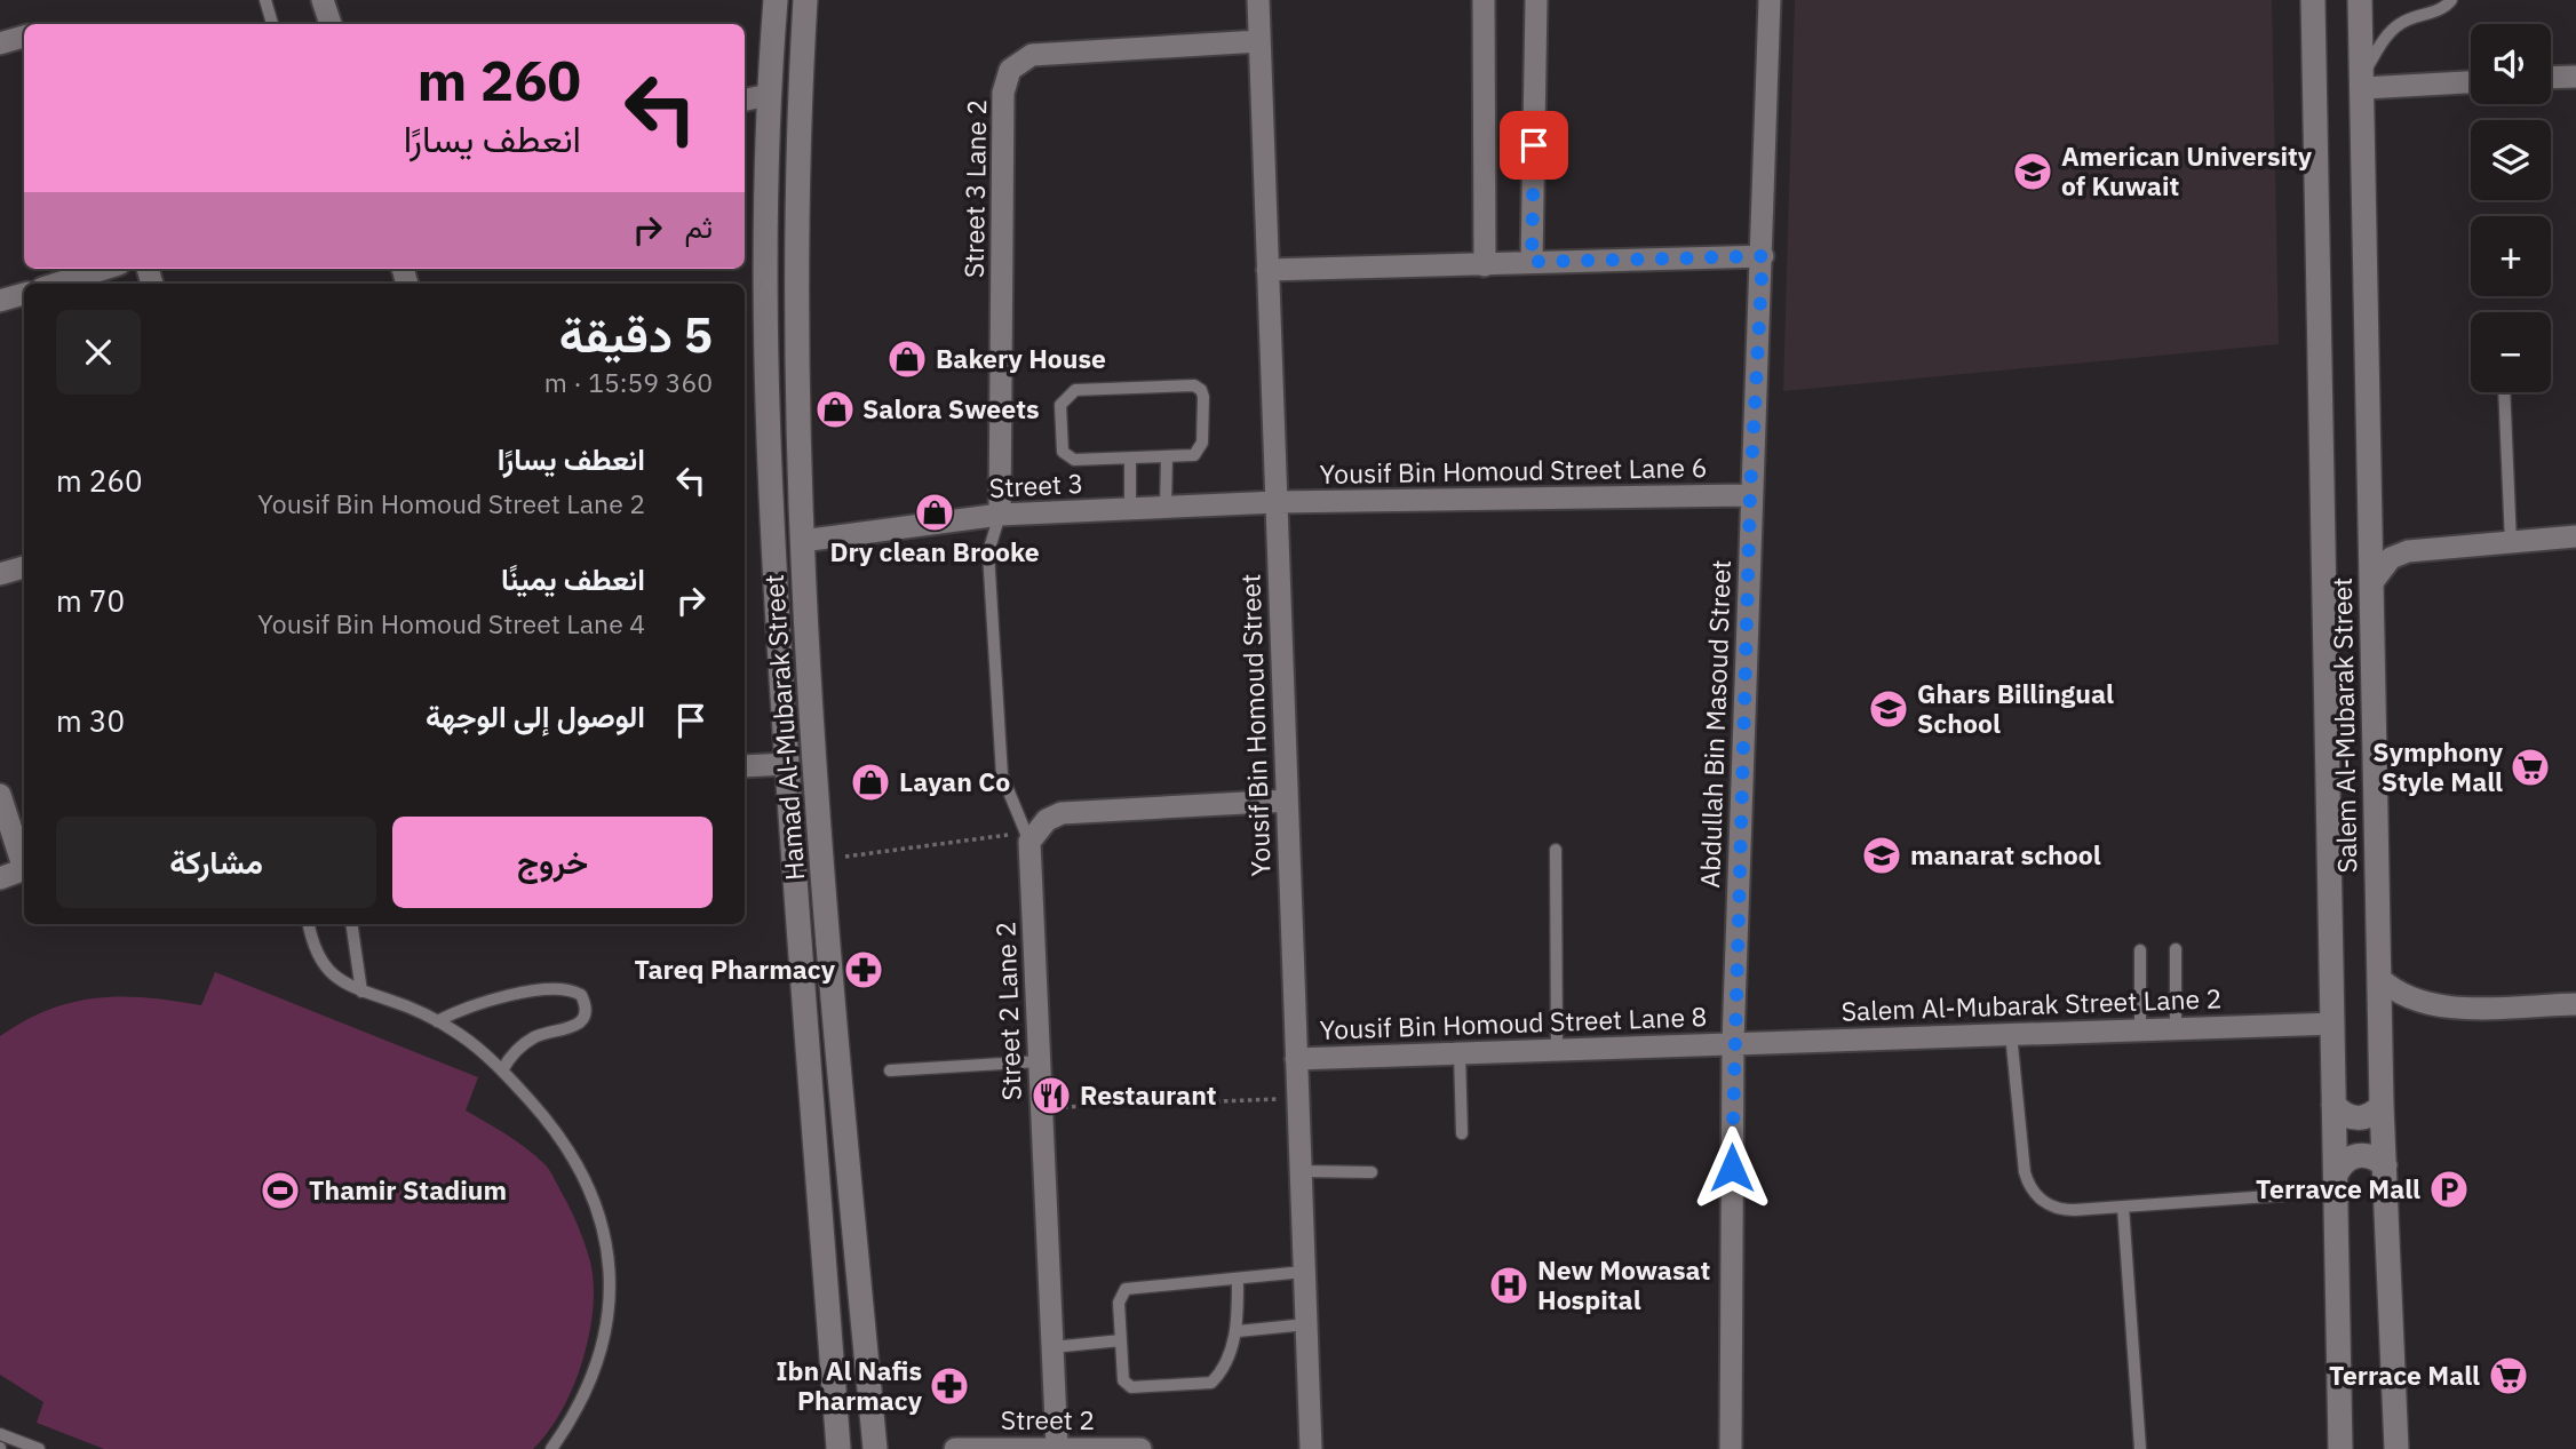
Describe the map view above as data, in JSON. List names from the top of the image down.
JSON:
{
  "streets": {
    "main road": ["Salem Al-Mubarak Street", "Hamad Al-Mubarak Street"],
    "street": [
      "Street 3 Lane 2",
      "Yousif Bin Homoud Street Lane 6",
      "Street 3",
      "Abdullah Bin Masoud Street",
      "Yousif Bin Homoud Street",
      "Salem Al-Mubarak Street Lane 2",
      "Street 2 Lane 2",
      "Yousif Bin Homoud Street Lane 8",
      "Street 2"
    ]
  },
  "crossings": [
    ["Street 3 Lane 2", "Street 3"],
    ["Street 3 Lane 2", "Yousif Bin Homoud Street"],
    ["Yousif Bin Homoud Street Lane 6", "Street 3"],
    ["Yousif Bin Homoud Street Lane 6", "Abdullah Bin Masoud Street"],
    ["Yousif Bin Homoud Street Lane 6", "Yousif Bin Homoud Street"],
    ["Street 3", "Yousif Bin Homoud Street"],
    ["Street 3", "Hamad Al-Mubarak Street"],
    ["Abdullah Bin Masoud Street", "Salem Al-Mubarak Street Lane 2"],
    ["Abdullah Bin Masoud Street", "Yousif Bin Homoud Street Lane 8"],
    ["Yousif Bin Homoud Street", "Yousif Bin Homoud Street Lane 8"],
    ["Salem Al-Mubarak Street", "Salem Al-Mubarak Street Lane 2"],
    ["Salem Al-Mubarak Street Lane 2", "Yousif Bin Homoud Street Lane 8"],
    ["Street 2 Lane 2", "Street 2"]
  ],
  "places": {
    "school or university": ["American University of Kuwait", "Ghars Billingual School", "manarat school"],
    "shop": [
      "Bakery House",
      "Salora Sweets",
      "Dry clean Brooke",
      "Layan Co"
    ],
    "supermarket": ["Symphony Style Mall", "Terrace Mall"],
    "pharmacy": ["Tareq Pharmacy", "Ibn Al Nafis Pharmacy"],
    "restaurant": ["Restaurant"],
    "parking": ["Terravce Mall"],
    "sports": ["Thamir Stadium"],
    "hospital": ["New Mowasat Hospital"]
  },
  "page": {
    "map_buttons": ["+", "−"],
    "turn": ["260 m", "انعطف يسارًا"],
    "then": "ثم",
    "heading": ["5 دقيقة", "360 m · 15:59"],
    "list": [
      {
        "name": "انعطف يسارًا",
        "note": "Yousif Bin Homoud Street Lane 2",
        "value": "260 m"
      },
      {
        "name": "انعطف يمينًا",
        "note": "Yousif Bin Homoud Street Lane 4",
        "value": "70 m"
      },
      {
        "name": "الوصول إلى الوجهة",
        "value": "30 m"
      }
    ],
    "buttons": ["خروج", "مشاركة"]
  }
}
